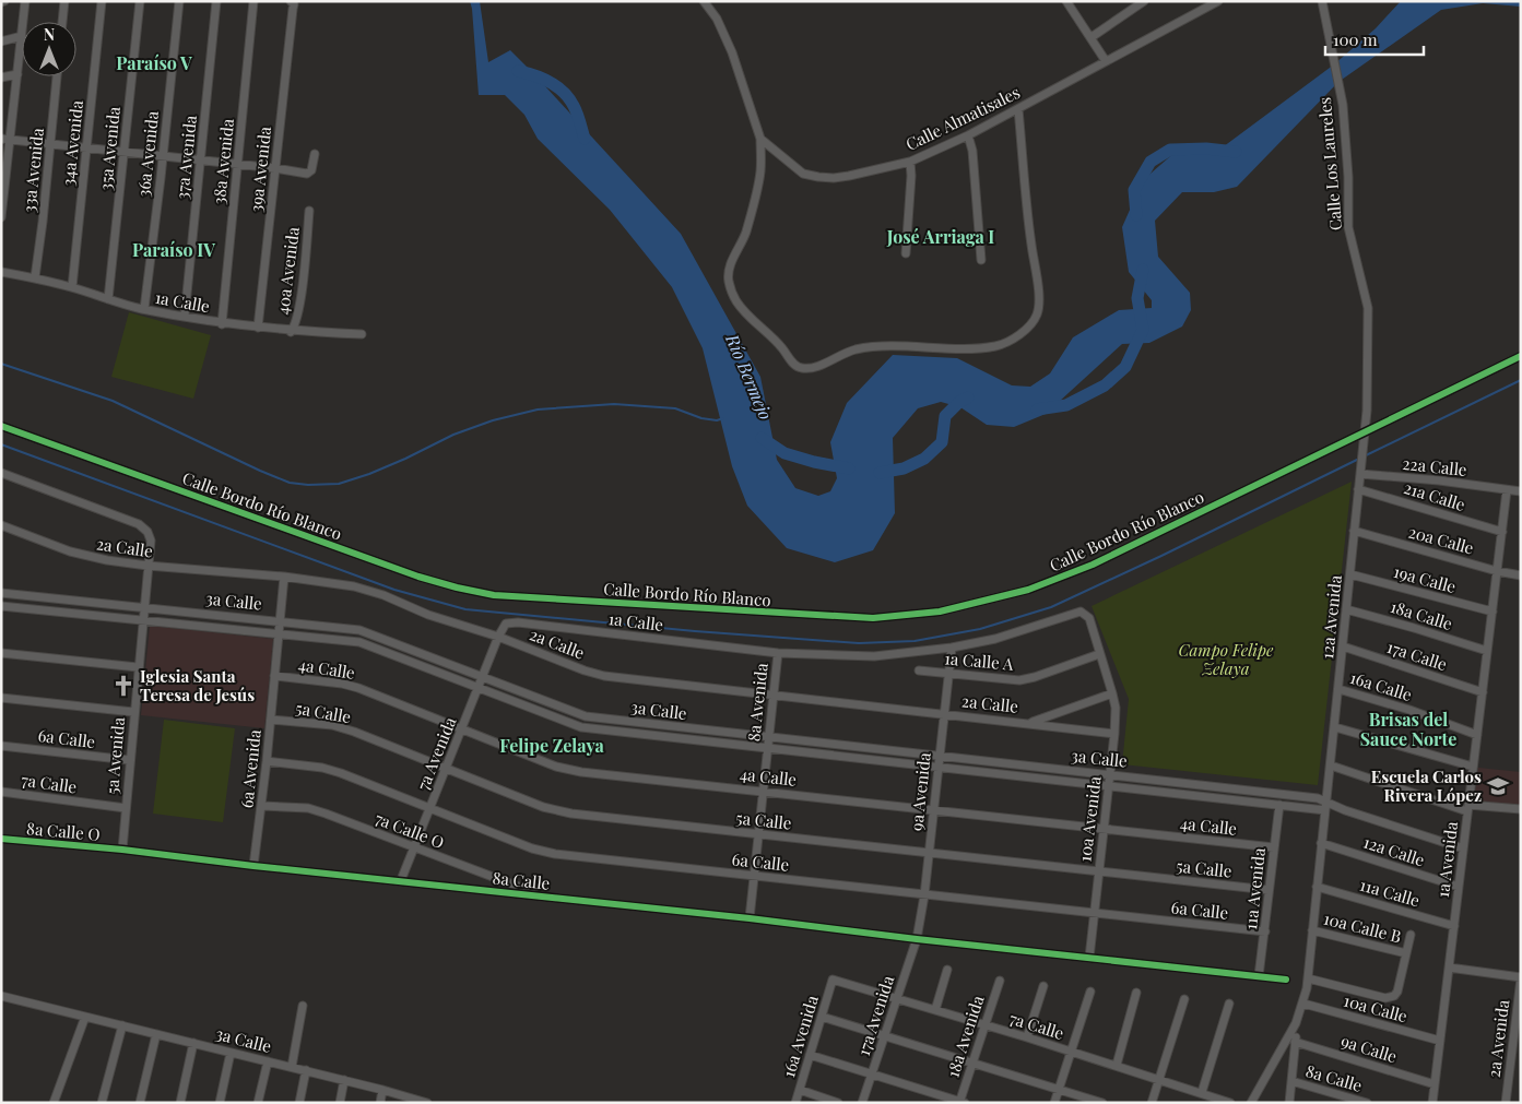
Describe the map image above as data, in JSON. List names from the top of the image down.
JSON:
{
  "streets": {
    "street": [
      "Calle Almatisales",
      "34a Avenida",
      "35a Avenida",
      "36a Avenida",
      "37a Avenida",
      "38a Avenida",
      "Calle Los Laureles",
      "39a Avenida",
      "33a Avenida",
      "40a Avenida",
      "1a Calle",
      "22a Calle",
      "21a Calle",
      "Calle Bordo Río Blanco",
      "20a Calle",
      "2a Calle",
      "19a Calle",
      "3a Calle",
      "18a Calle",
      "12a Avenida",
      "17a Calle",
      "1a Calle A",
      "4a Calle",
      "16a Calle",
      "8a Avenida",
      "5a Calle",
      "6a Calle",
      "7a Avenida",
      "5a Avenida",
      "6a Avenida",
      "7a Calle",
      "9a Avenida",
      "10a Avenida",
      "7a Calle O",
      "8a Calle O",
      "12a Calle",
      "1a Avenida",
      "8a Calle",
      "11a Avenida",
      "11a Calle",
      "10a Calle B",
      "10a Calle",
      "17a Avenida",
      "16a Avenida",
      "18a Avenida",
      "2a Avenida",
      "9a Calle"
    ]
  },
  "crossings": [
    ["34a Avenida", "1a Calle"],
    ["35a Avenida", "1a Calle"],
    ["36a Avenida", "1a Calle"],
    ["37a Avenida", "1a Calle"],
    ["38a Avenida", "1a Calle"],
    ["Calle Los Laureles", "Calle Bordo Río Blanco"],
    ["Calle Los Laureles", "12a Avenida"],
    ["39a Avenida", "1a Calle"],
    ["33a Avenida", "1a Calle"],
    ["40a Avenida", "1a Calle"],
    ["1a Calle", "2a Calle"],
    ["1a Calle", "8a Avenida"],
    ["1a Calle", "7a Avenida"],
    ["1a Calle", "10a Avenida"],
    ["22a Calle", "12a Avenida"],
    ["22a Calle", "1a Avenida"],
    ["21a Calle", "12a Avenida"],
    ["21a Calle", "1a Avenida"],
    ["Calle Bordo Río Blanco", "12a Avenida"],
    ["20a Calle", "12a Avenida"],
    ["20a Calle", "1a Avenida"],
    ["2a Calle", "8a Avenida"],
    ["2a Calle", "7a Avenida"],
    ["2a Calle", "5a Avenida"],
    ["2a Calle", "6a Avenida"],
    ["2a Calle", "9a Avenida"],
    ["2a Calle", "10a Avenida"],
    ["19a Calle", "12a Avenida"],
    ["19a Calle", "1a Avenida"],
    ["3a Calle", "12a Avenida"],
    ["3a Calle", "8a Avenida"],
    ["3a Calle", "7a Avenida"],
    ["3a Calle", "5a Avenida"],
    ["3a Calle", "6a Avenida"],
    ["3a Calle", "9a Avenida"],
    ["3a Calle", "10a Avenida"],
    ["3a Calle", "11a Avenida"],
    ["18a Calle", "12a Avenida"],
    ["18a Calle", "1a Avenida"],
    ["12a Avenida", "17a Calle"],
    ["12a Avenida", "16a Calle"],
    ["12a Avenida", "12a Calle"],
    ["12a Avenida", "11a Calle"],
    ["12a Avenida", "10a Calle B"],
    ["12a Avenida", "10a Calle"],
    ["17a Calle", "1a Avenida"],
    ["1a Calle A", "9a Avenida"],
    ["1a Calle A", "10a Avenida"],
    ["4a Calle", "8a Avenida"],
    ["4a Calle", "7a Avenida"],
    ["4a Calle", "6a Avenida"],
    ["4a Calle", "9a Avenida"],
    ["4a Calle", "10a Avenida"],
    ["4a Calle", "11a Avenida"],
    ["16a Calle", "1a Avenida"],
    ["8a Avenida", "5a Calle"],
    ["8a Avenida", "6a Calle"],
    ["8a Avenida", "10a Avenida"],
    ["8a Avenida", "8a Calle"],
    ["5a Calle", "7a Avenida"],
    ["5a Calle", "6a Avenida"],
    ["5a Calle", "9a Avenida"],
    ["5a Calle", "10a Avenida"],
    ["5a Calle", "11a Avenida"],
    ["6a Calle", "7a Avenida"],
    ["6a Calle", "5a Avenida"],
    ["6a Calle", "6a Avenida"],
    ["6a Calle", "9a Avenida"],
    ["6a Calle", "10a Avenida"],
    ["6a Calle", "11a Avenida"],
    ["7a Avenida", "7a Calle O"],
    ["7a Avenida", "8a Calle"],
    ["5a Avenida", "7a Calle"],
    ["5a Avenida", "8a Calle O"],
    ["5a Avenida", "8a Calle"],
    ["6a Avenida", "7a Calle O"],
    ["6a Avenida", "8a Calle"],
    ["7a Calle", "17a Avenida"],
    ["7a Calle", "16a Avenida"],
    ["7a Calle", "18a Avenida"],
    ["9a Avenida", "10a Avenida"],
    ["9a Avenida", "8a Calle"],
    ["9a Avenida", "17a Avenida"],
    ["10a Avenida", "8a Calle"],
    ["7a Calle O", "8a Calle"],
    ["8a Calle O", "8a Calle"],
    ["12a Calle", "1a Avenida"],
    ["1a Avenida", "11a Calle"],
    ["1a Avenida", "10a Calle"],
    ["1a Avenida", "9a Calle"],
    ["8a Calle", "11a Avenida"],
    ["8a Calle", "17a Avenida"]
  ],
  "districts": [
    "Paraíso V",
    "José Arriaga I",
    "Paraíso IV",
    "Brisas del Sauce Norte",
    "Felipe Zelaya"
  ],
  "water": ["Río Bermejo"],
  "parks": ["Campo Felipe Zelaya"],
  "places": {
    "church": ["Iglesia Santa Teresa de Jesús"],
    "school or university": ["Escuela Carlos Rivera López"]
  },
  "scale_bar": "100 m",
  "north": "top"
}
